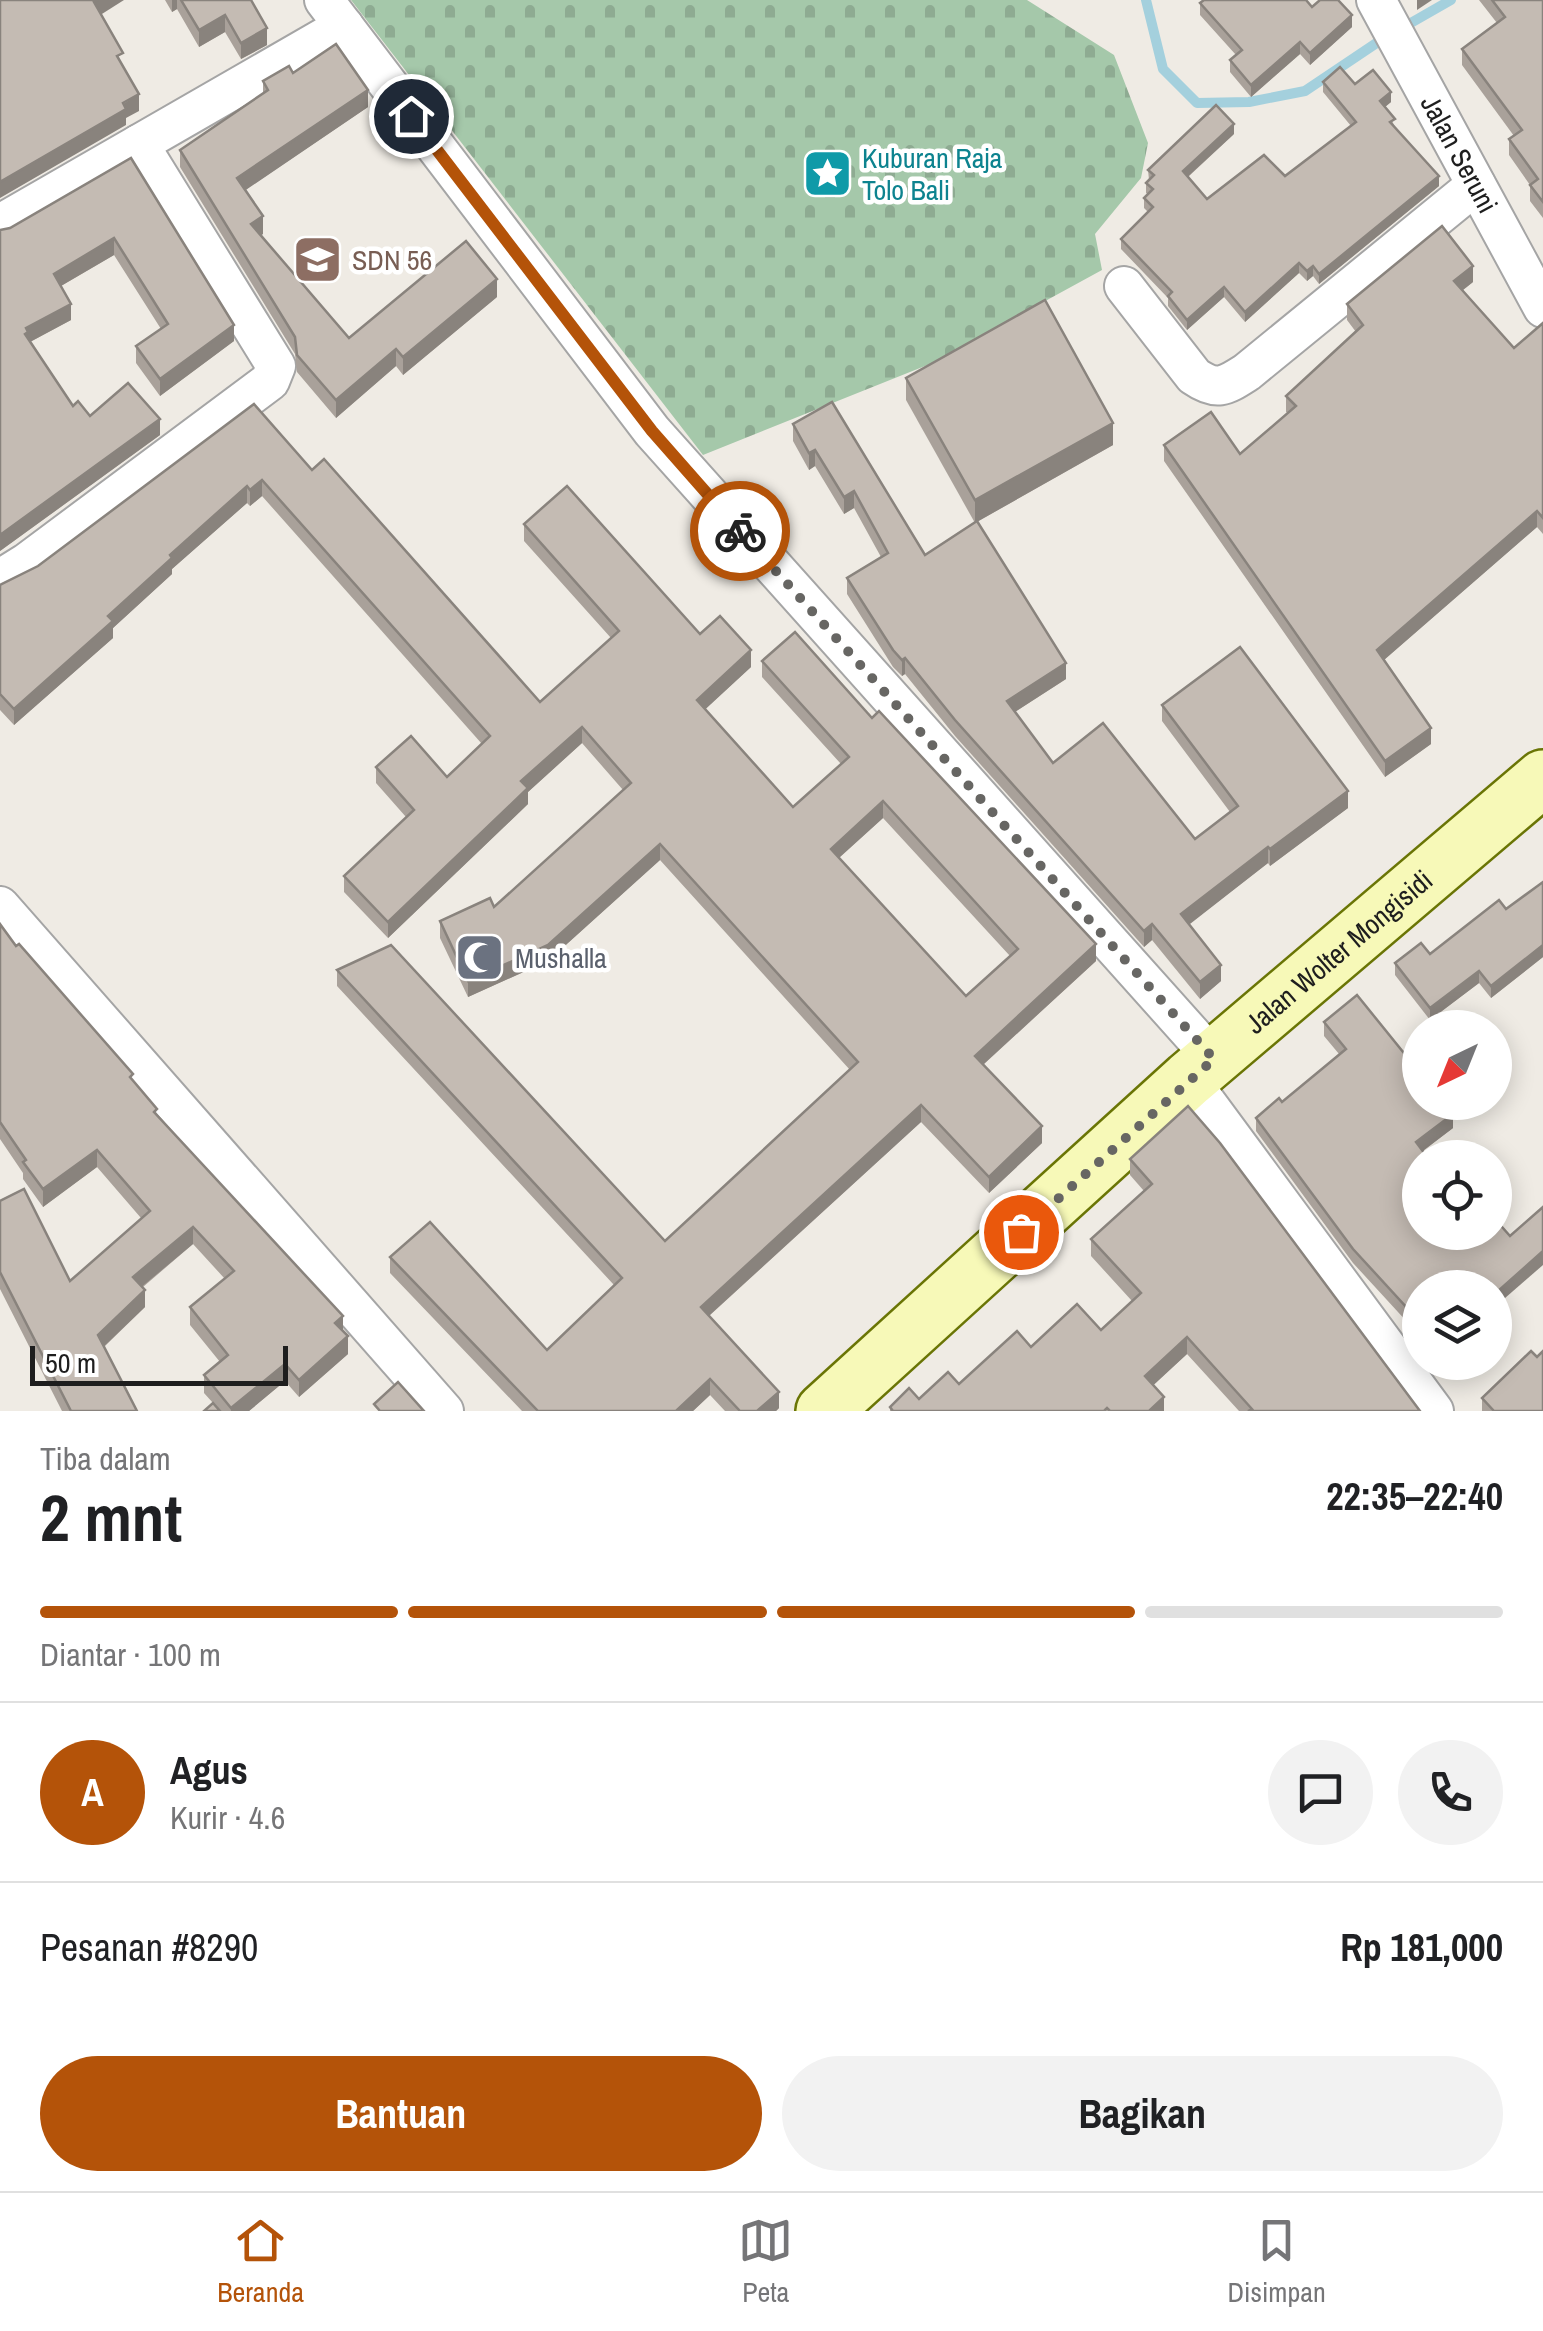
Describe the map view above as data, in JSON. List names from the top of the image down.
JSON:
{
  "streets": {
    "street": ["Jalan Seruni", "Jalan Wolter Mongisidi"]
  },
  "places": {
    "place": ["Kuburan Raja Tolo Bali"],
    "school or university": ["SDN 56"],
    "mosque": ["Mushalla"]
  },
  "scale_bar": "50 m",
  "north": "bottom left",
  "page": {
    "scale": "50 m",
    "heading": ["2 mnt", "Tiba dalam", "22:35–22:40"],
    "panel": [
      "Agus",
      "Kurir · 4.6",
      "Pesanan #8290",
      "Rp 181,000"
    ],
    "bar": "Diantar · 100 m",
    "round": "A",
    "buttons": ["Bantuan", "Bagikan"],
    "tabs": ["Beranda", "Peta", "Disimpan"]
  }
}
